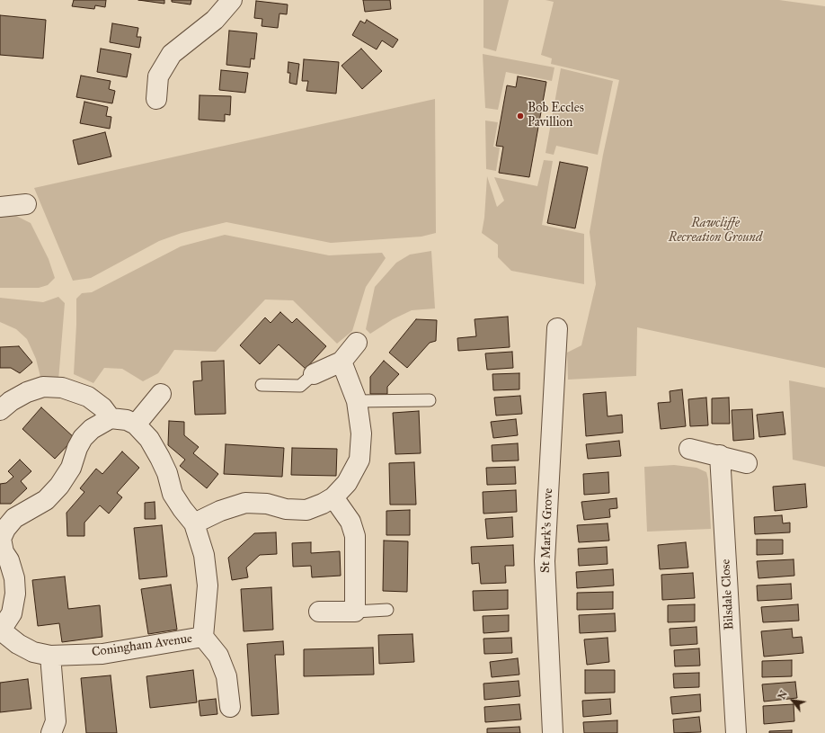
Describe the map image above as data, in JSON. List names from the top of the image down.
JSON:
{
  "streets": {
    "street": ["St Mark's Grove", "Bilsdale Close", "Coningham Avenue"]
  },
  "parks": ["Rawcliffe Recreation Ground"],
  "places": ["Bob Eccles Pavillion"],
  "north": "top left"
}
